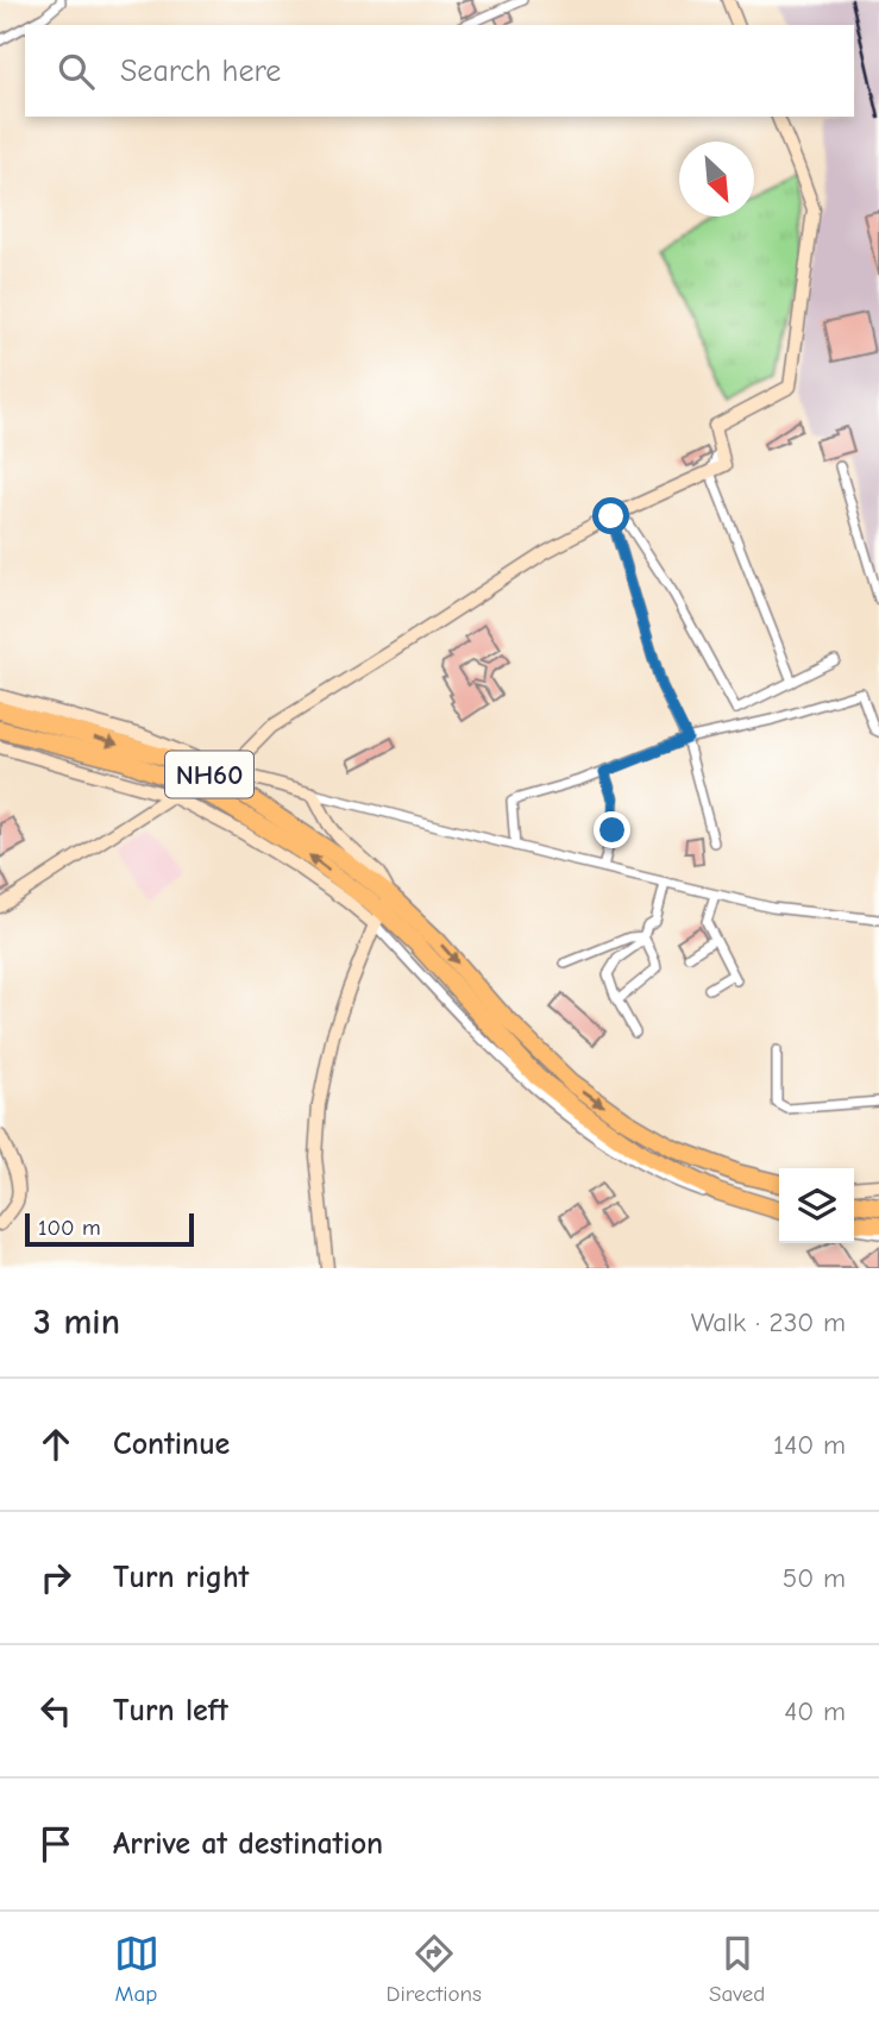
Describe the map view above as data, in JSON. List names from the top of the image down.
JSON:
{
  "streets": {
    "highway": ["NH60"]
  },
  "scale_bar": "100 m",
  "north": "bottom right",
  "page": {
    "search": "Search here",
    "scale": "100 m",
    "heading": ["3 min", "Walk · 230 m"],
    "list": [
      ["Continue", "140 m"],
      ["Turn right", "50 m"],
      ["Turn left", "40 m"],
      "Arrive at destination"
    ],
    "nav": ["Map", "Directions", "Saved"]
  }
}
